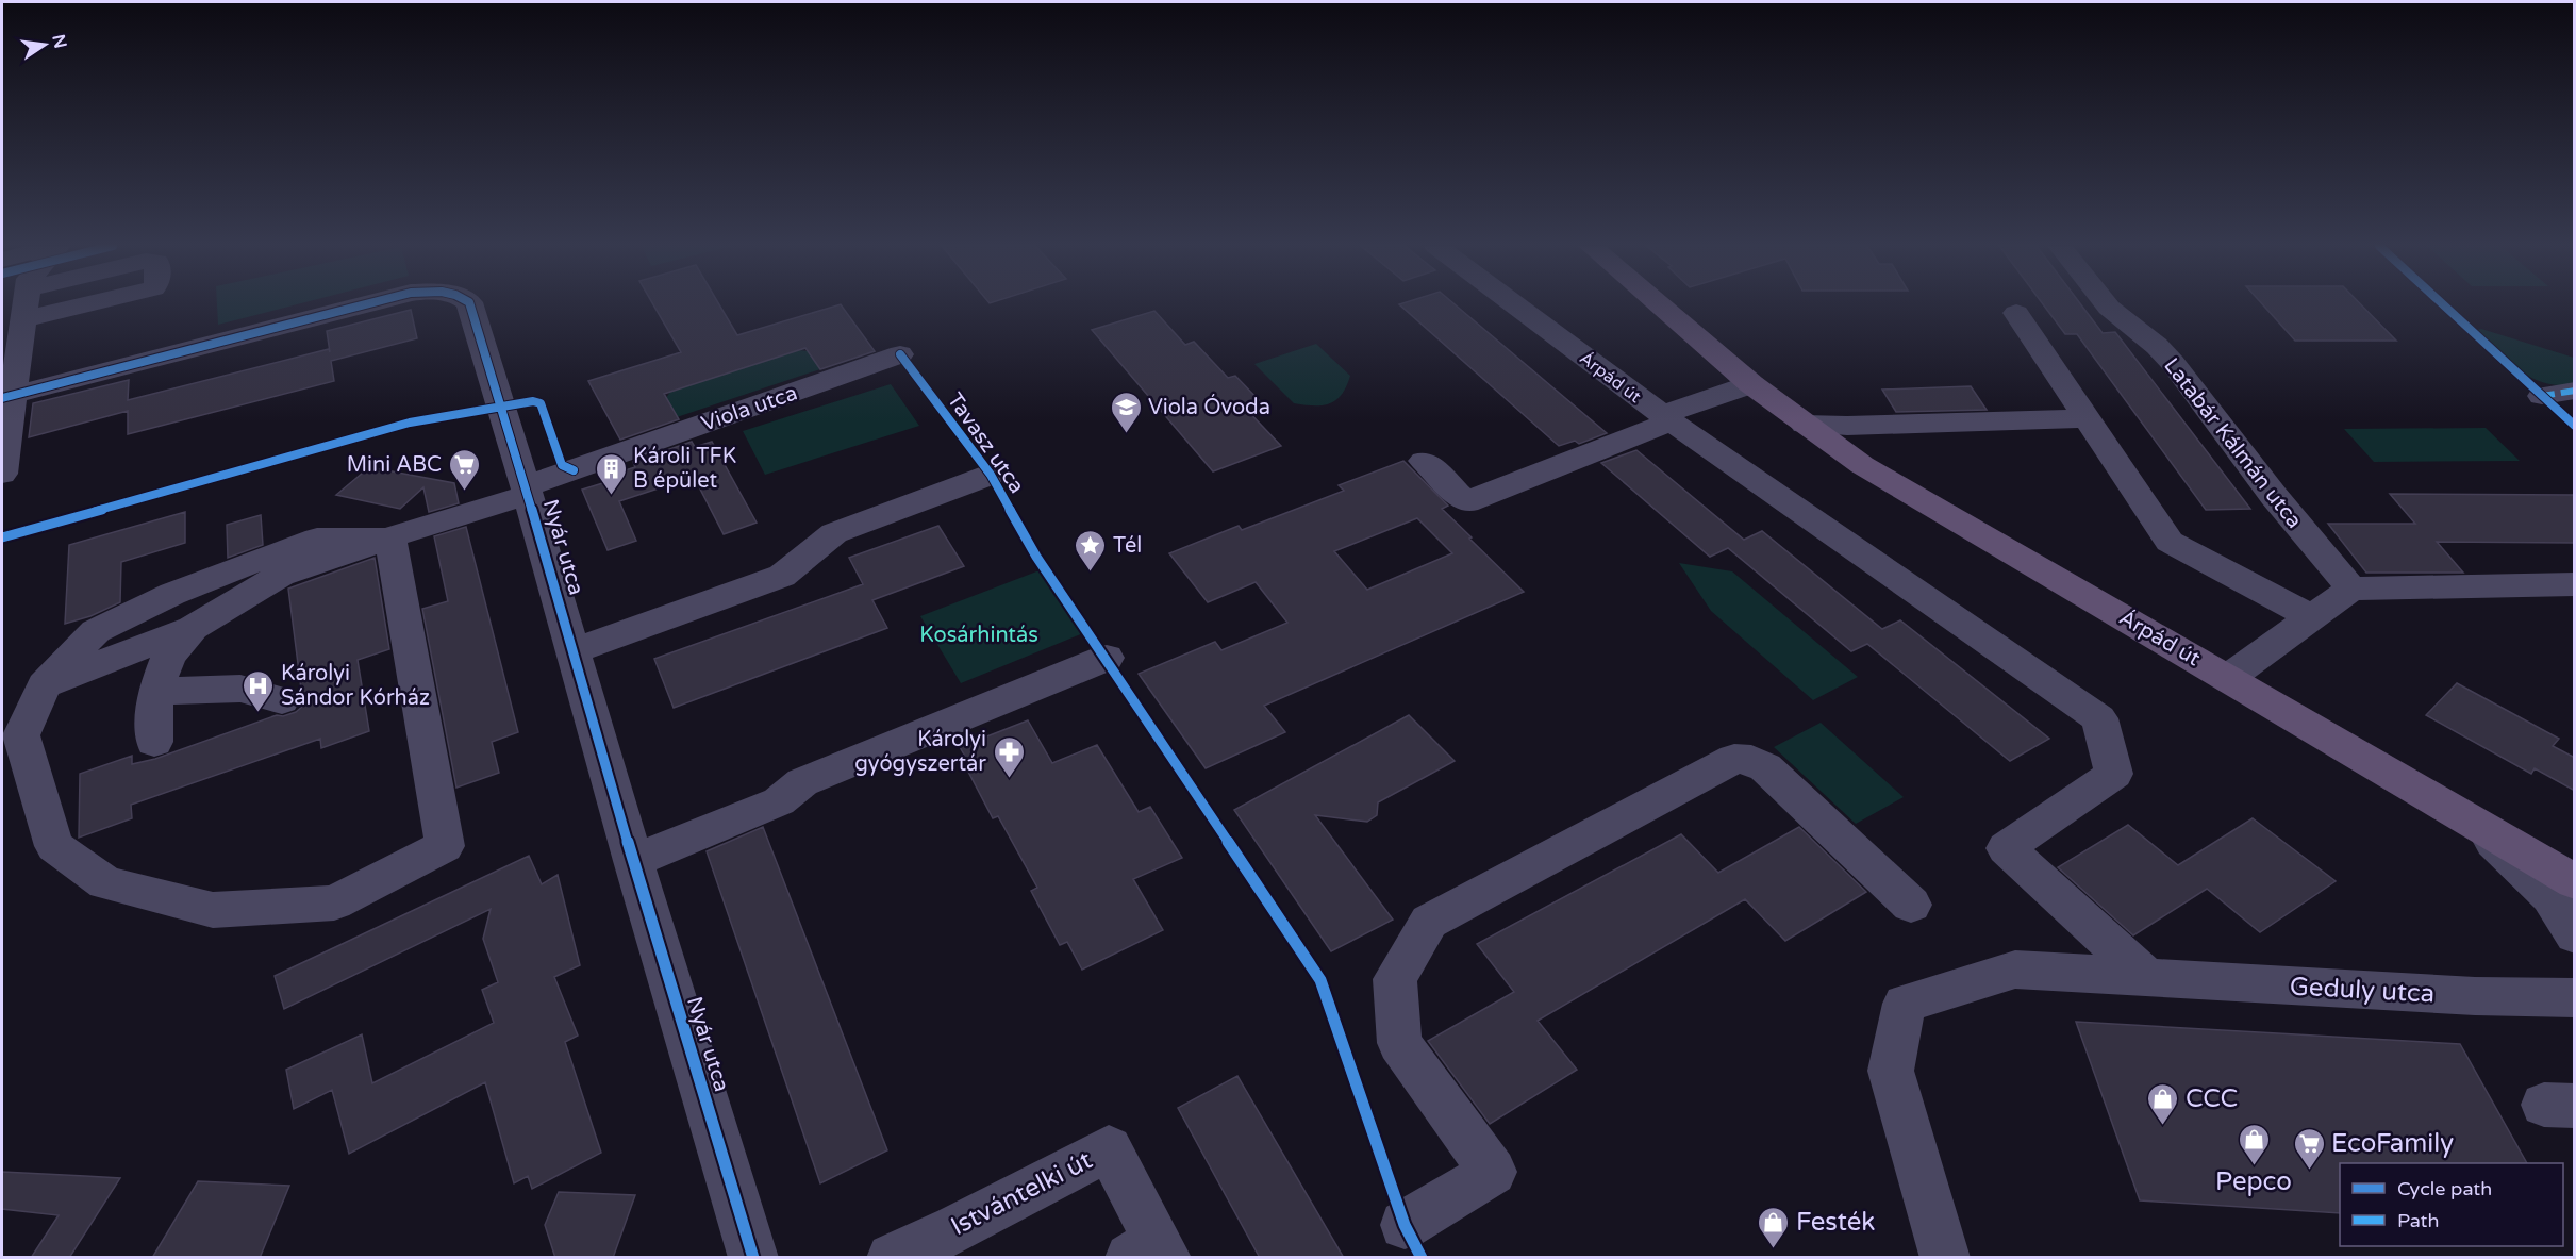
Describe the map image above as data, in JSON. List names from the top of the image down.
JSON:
{
  "streets": {
    "main road": ["Árpád út"],
    "street": [
      "Viola utca",
      "Latabár Kálmán utca",
      "Nyár utca",
      "Geduly utca",
      "Istvántelki út"
    ],
    "cycle path": ["Tavasz utca"]
  },
  "crossings": [
    ["Árpád út", "Geduly utca"],
    ["Viola utca", "Nyár utca"]
  ],
  "parks": ["Kosárhintás"],
  "places": {
    "school or university": ["Viola Óvoda"],
    "supermarket": ["Mini ABC", "EcoFamily"],
    "building": ["Károli TFK B épület"],
    "place": ["Tél"],
    "hospital": ["Károlyi Sándor Kórház"],
    "pharmacy": ["Károlyi gyógyszertár"],
    "shop": ["CCC", "Pepco", "Festék"]
  },
  "legend": ["Cycle path", "Path"],
  "north": "right"
}
